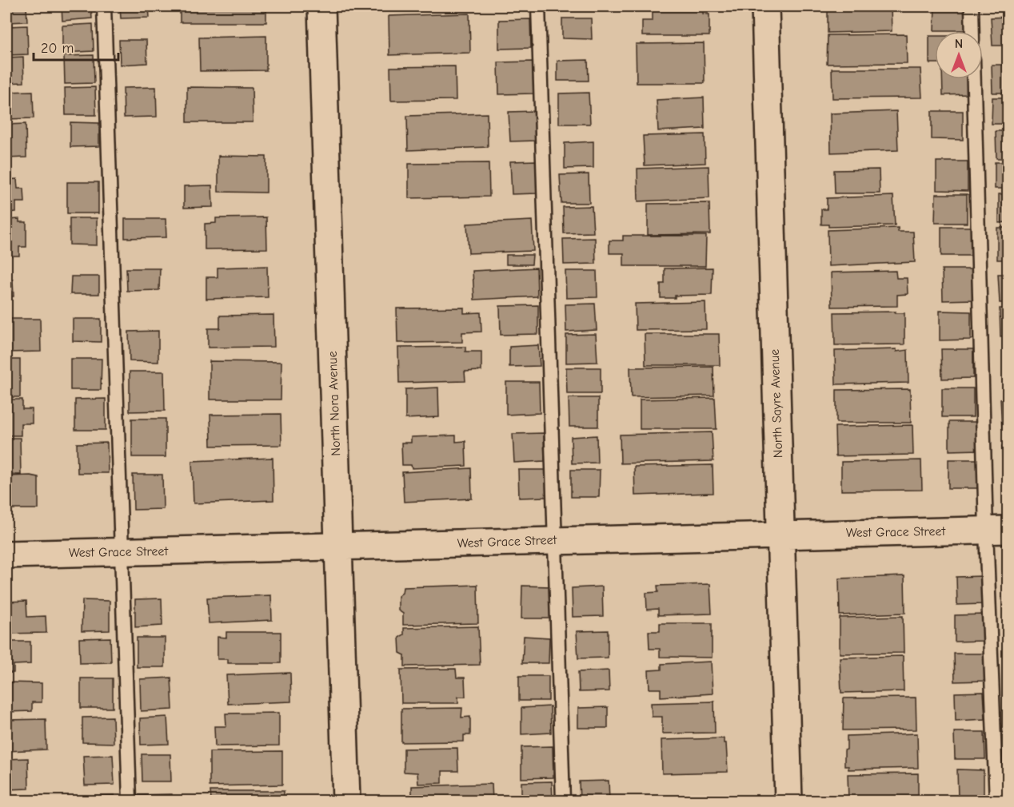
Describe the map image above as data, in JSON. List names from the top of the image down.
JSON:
{
  "streets": {
    "street": ["North Nora Avenue", "North Sayre Avenue", "West Grace Street"]
  },
  "crossings": [
    ["North Nora Avenue", "West Grace Street"],
    ["North Sayre Avenue", "West Grace Street"]
  ],
  "scale_bar": "20 m",
  "north": "top"
}
